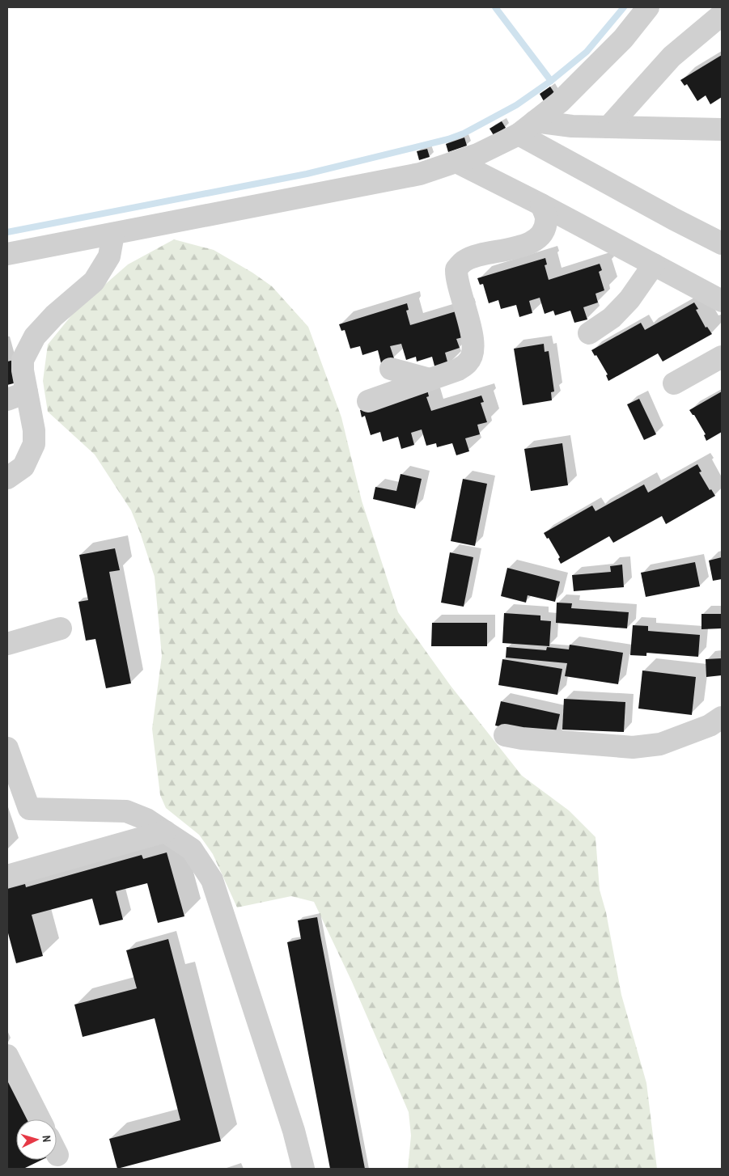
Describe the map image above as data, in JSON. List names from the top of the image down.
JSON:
{
  "north": "right"
}
